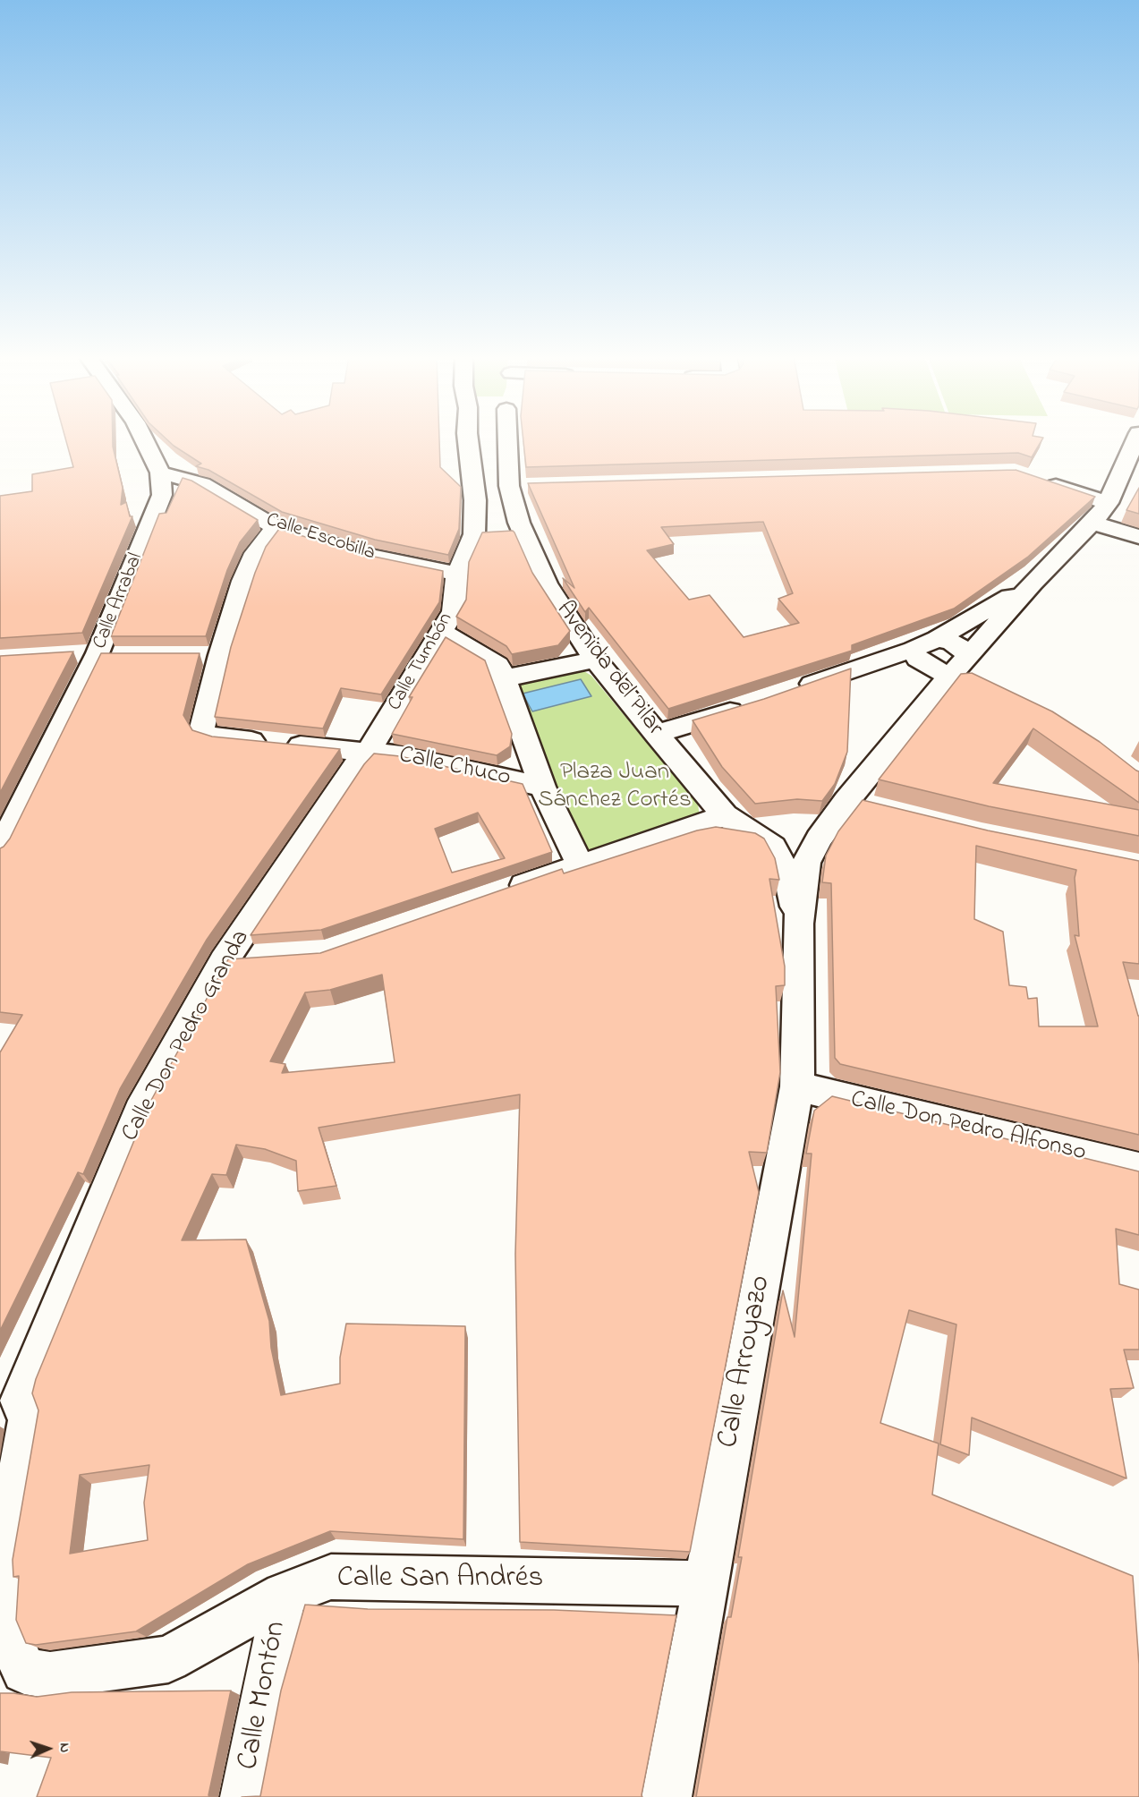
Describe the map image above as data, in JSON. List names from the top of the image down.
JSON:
{
  "streets": {
    "street": [
      "Calle Escobilla",
      "Calle Arrabal",
      "Calle Tumbón",
      "Avenida del Pilar",
      "Calle Chuco",
      "Calle Don Pedro Granda",
      "Calle Don Pedro Alfonso",
      "Calle Arroyazo",
      "Calle San Andrés",
      "Calle Montón"
    ]
  },
  "crossings": [
    ["Calle Escobilla", "Calle Arrabal"],
    ["Calle Escobilla", "Calle Tumbón"],
    ["Calle Escobilla", "Calle Chuco"],
    ["Calle Tumbón", "Calle Chuco"],
    ["Calle Tumbón", "Calle Don Pedro Granda"],
    ["Avenida del Pilar", "Calle Arroyazo"],
    ["Calle Chuco", "Calle Don Pedro Granda"],
    ["Calle Don Pedro Granda", "Calle San Andrés"],
    ["Calle Don Pedro Alfonso", "Calle Arroyazo"],
    ["Calle Arroyazo", "Calle San Andrés"],
    ["Calle San Andrés", "Calle Montón"]
  ],
  "parks": ["Plaza Juan Sánchez Cortés"],
  "north": "right"
}
